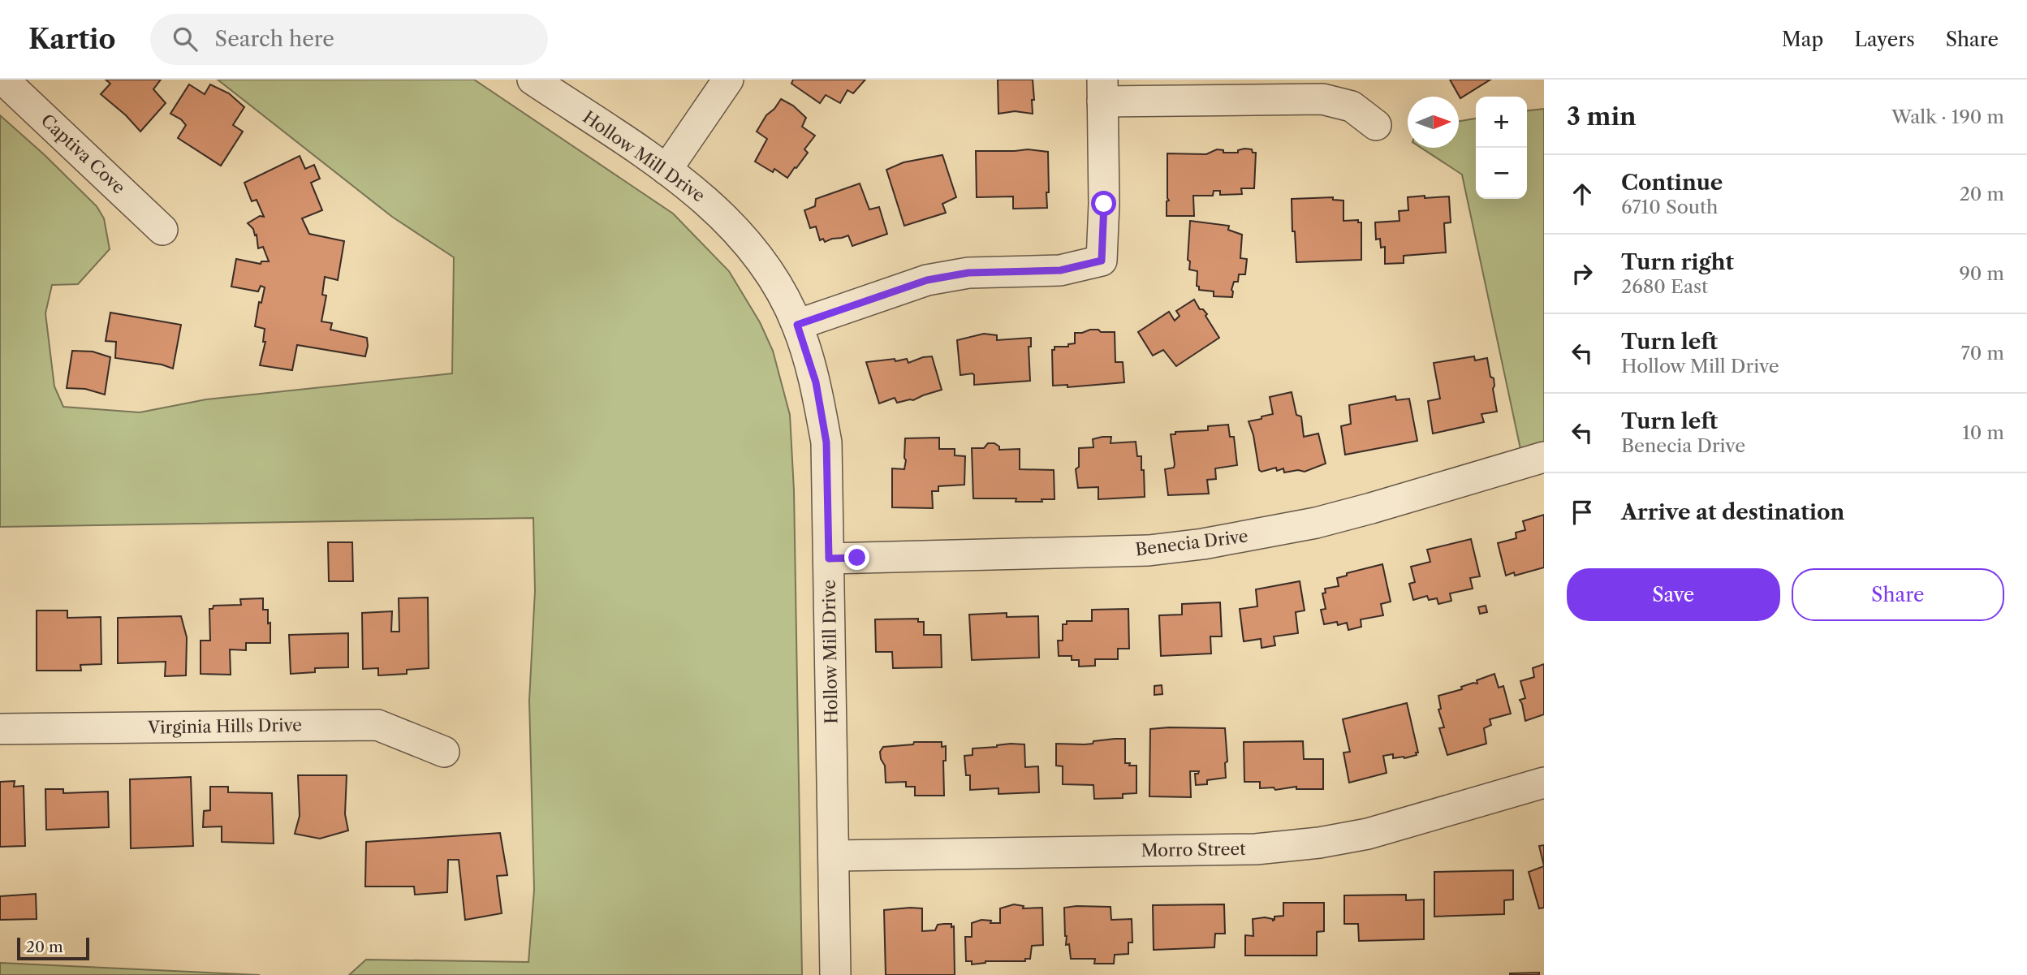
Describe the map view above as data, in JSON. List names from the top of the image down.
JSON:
{
  "streets": {
    "street": [
      "Captiva Cove",
      "Hollow Mill Drive",
      "Benecia Drive",
      "Virginia Hills Drive",
      "Morro Street"
    ]
  },
  "crossings": [
    ["Hollow Mill Drive", "Benecia Drive"],
    ["Hollow Mill Drive", "Morro Street"]
  ],
  "scale_bar": "20 m",
  "north": "right",
  "page": {
    "header": "Kartio",
    "search": "Search here",
    "nav": ["Map", "Layers", "Share"],
    "heading": ["3 min", "Walk · 190 m"],
    "map_buttons": ["+", "−"],
    "list": [
      ["Continue", "6710 South", "20 m"],
      ["Turn right", "2680 East", "90 m"],
      ["Turn left", "Hollow Mill Drive", "70 m"],
      ["Turn left", "Benecia Drive", "10 m"],
      "Arrive at destination"
    ],
    "buttons": ["Save", "Share"],
    "scale": "20 m"
  }
}
